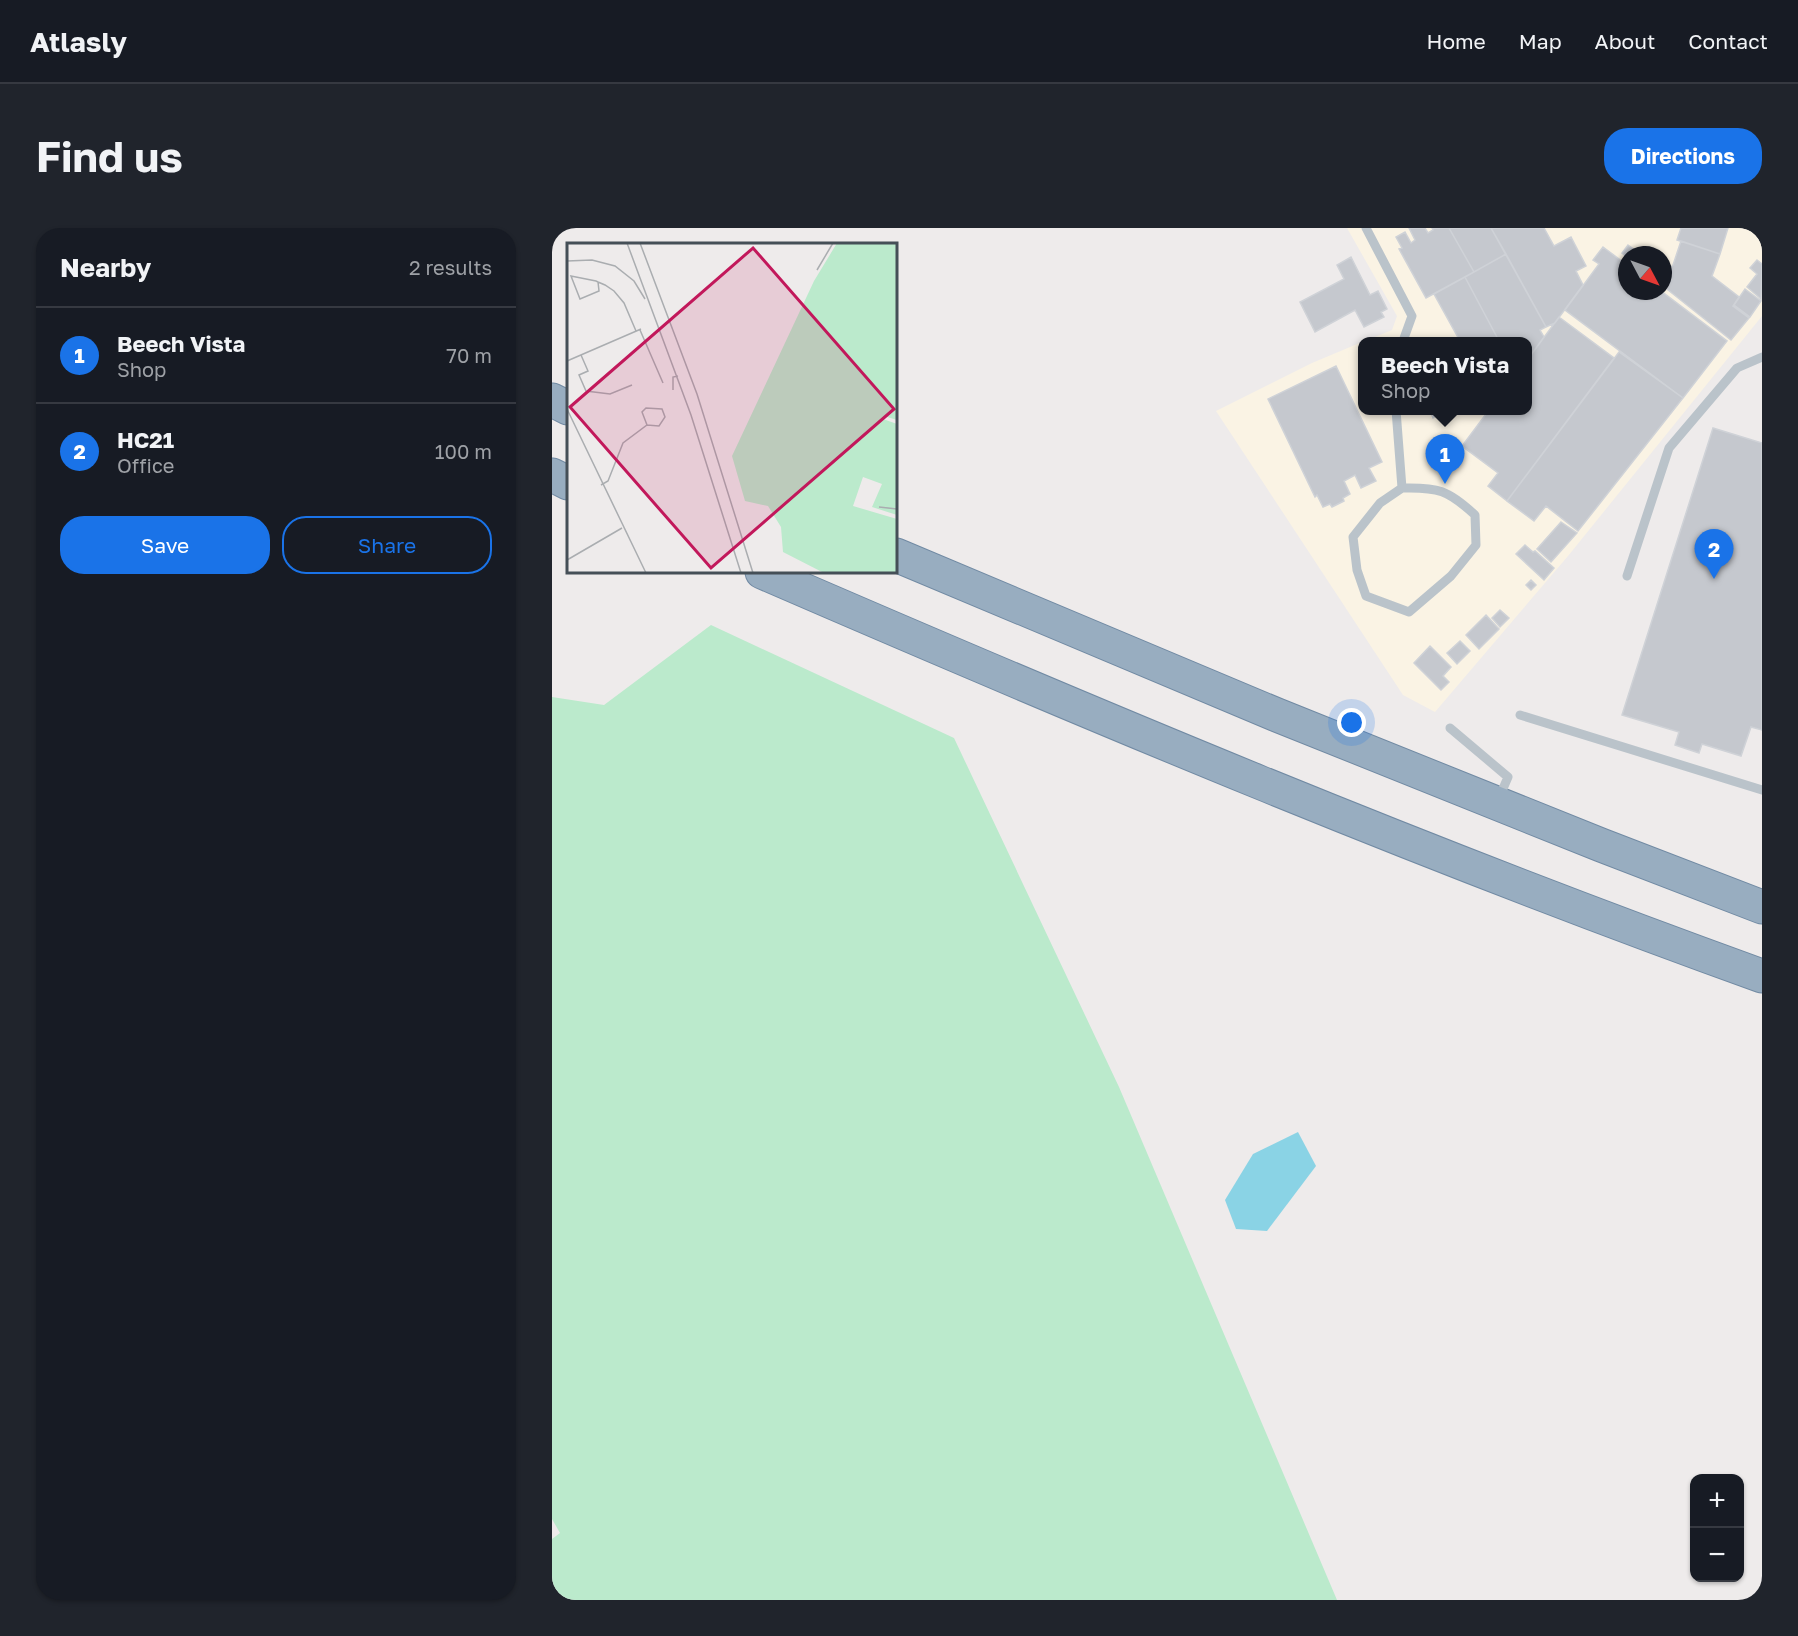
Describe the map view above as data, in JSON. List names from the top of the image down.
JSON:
{
  "north": "bottom right",
  "page": {
    "header": "Atlasly",
    "nav": [
      "Home",
      "Map",
      "About",
      "Contact"
    ],
    "buttons": [
      "Directions",
      ["Save", "Share"]
    ],
    "title": "Find us",
    "heading": ["Nearby", "2 results"],
    "list": [
      {
        "mark": "1",
        "name": "Beech Vista",
        "note": "Shop",
        "value": "70 m"
      },
      {
        "mark": "2",
        "name": "HC21",
        "note": "Office",
        "value": "100 m"
      }
    ],
    "popup": ["Beech Vista", "Shop"],
    "pins": ["1", "2"],
    "map_buttons": ["+", "−"]
  }
}
